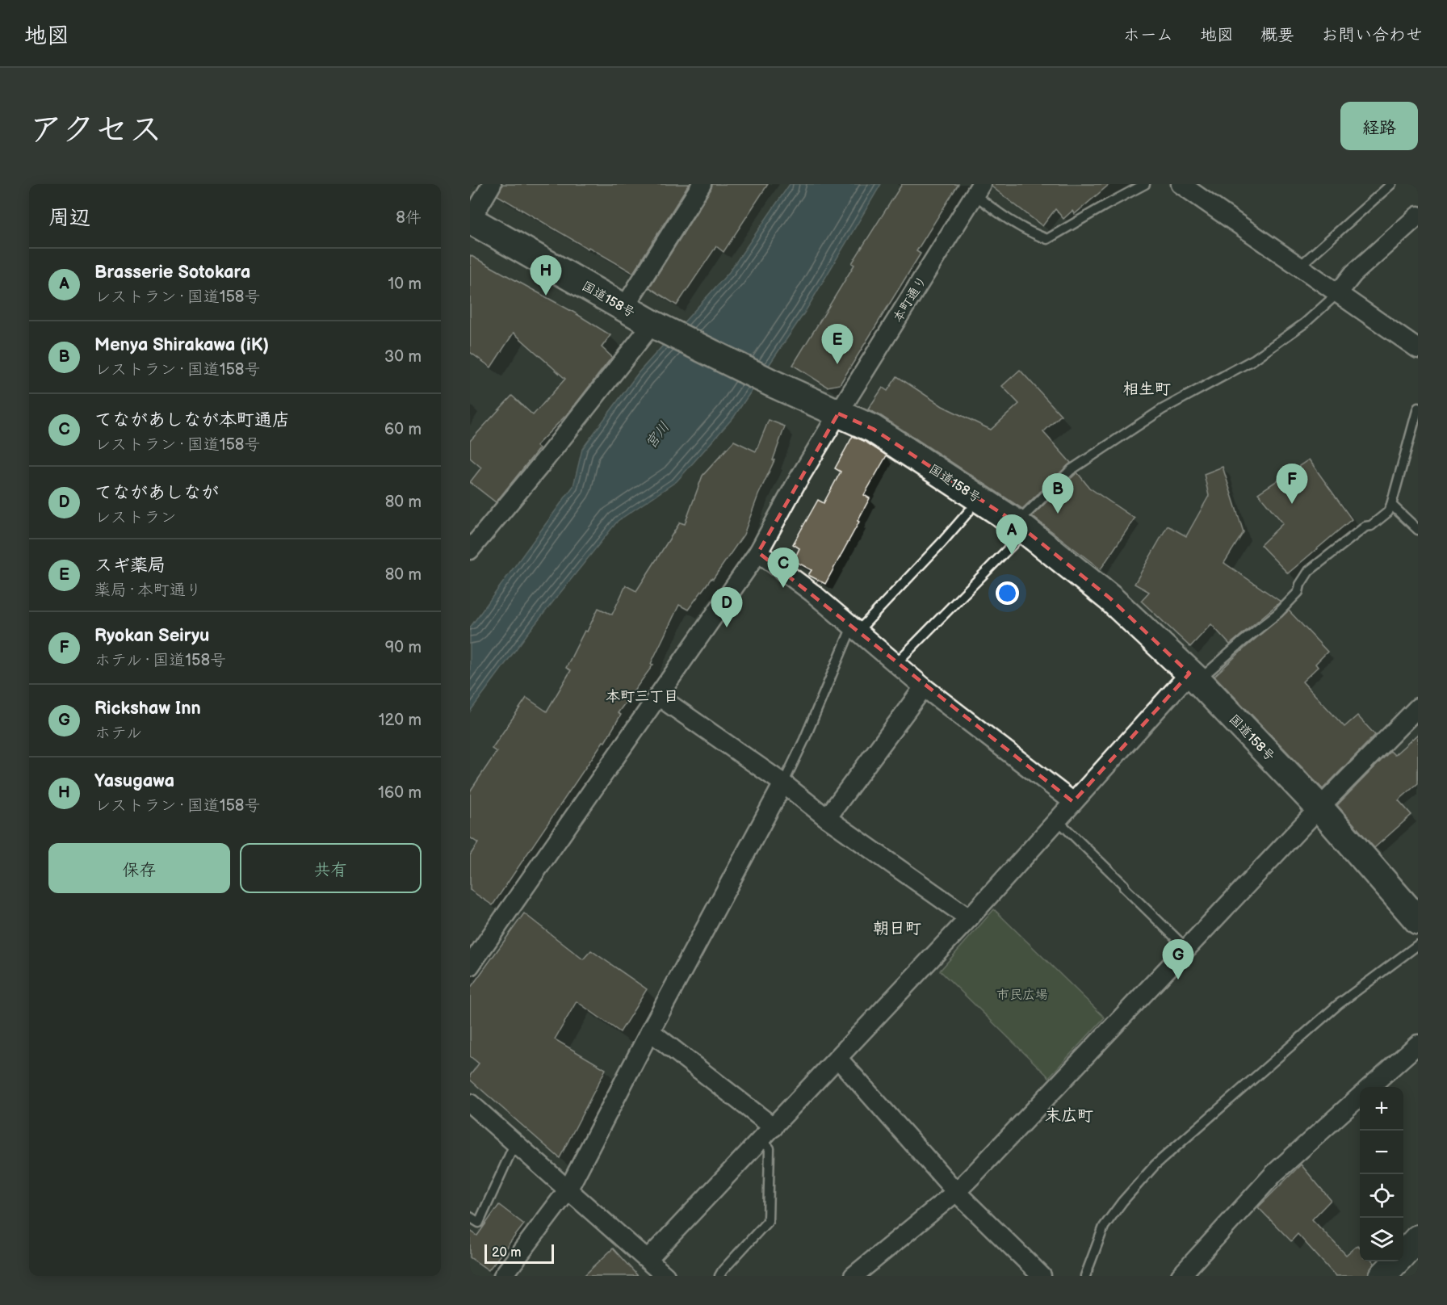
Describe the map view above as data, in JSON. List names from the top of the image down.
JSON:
{
  "streets": {
    "highway": ["国道158号"],
    "street": ["本町通り"]
  },
  "crossings": [
    ["国道158号", "本町通り"]
  ],
  "districts": [
    "相生町",
    "本町三丁目",
    "朝日町",
    "末広町"
  ],
  "water": ["宮川"],
  "parks": ["市民広場"],
  "scale_bar": "20 m",
  "page": {
    "header": "地図",
    "nav": [
      "ホーム",
      "地図",
      "概要",
      "お問い合わせ"
    ],
    "title": "アクセス",
    "buttons": [
      "経路",
      ["保存", "共有"]
    ],
    "heading": ["周辺", "8件"],
    "list": [
      {
        "mark": "A",
        "name": "Brasserie Sotokara",
        "note": "レストラン · 国道158号",
        "value": "10 m"
      },
      {
        "mark": "B",
        "name": "Menya Shirakawa (iK)",
        "note": "レストラン · 国道158号",
        "value": "30 m"
      },
      {
        "mark": "C",
        "name": "てながあしなが本町通店",
        "note": "レストラン · 国道158号",
        "value": "60 m"
      },
      {
        "mark": "D",
        "name": "てながあしなが",
        "note": "レストラン",
        "value": "80 m"
      },
      {
        "mark": "E",
        "name": "スギ薬局",
        "note": "薬局 · 本町通り",
        "value": "80 m"
      },
      {
        "mark": "F",
        "name": "Ryokan Seiryu",
        "note": "ホテル · 国道158号",
        "value": "90 m"
      },
      {
        "mark": "G",
        "name": "Rickshaw Inn",
        "note": "ホテル",
        "value": "120 m"
      },
      {
        "mark": "H",
        "name": "Yasugawa",
        "note": "レストラン · 国道158号",
        "value": "160 m"
      }
    ],
    "pins": [
      "H",
      "E",
      "F",
      "B",
      "A",
      "C",
      "D",
      "G"
    ],
    "map_buttons": ["+", "−"],
    "scale": "20 m"
  }
}
